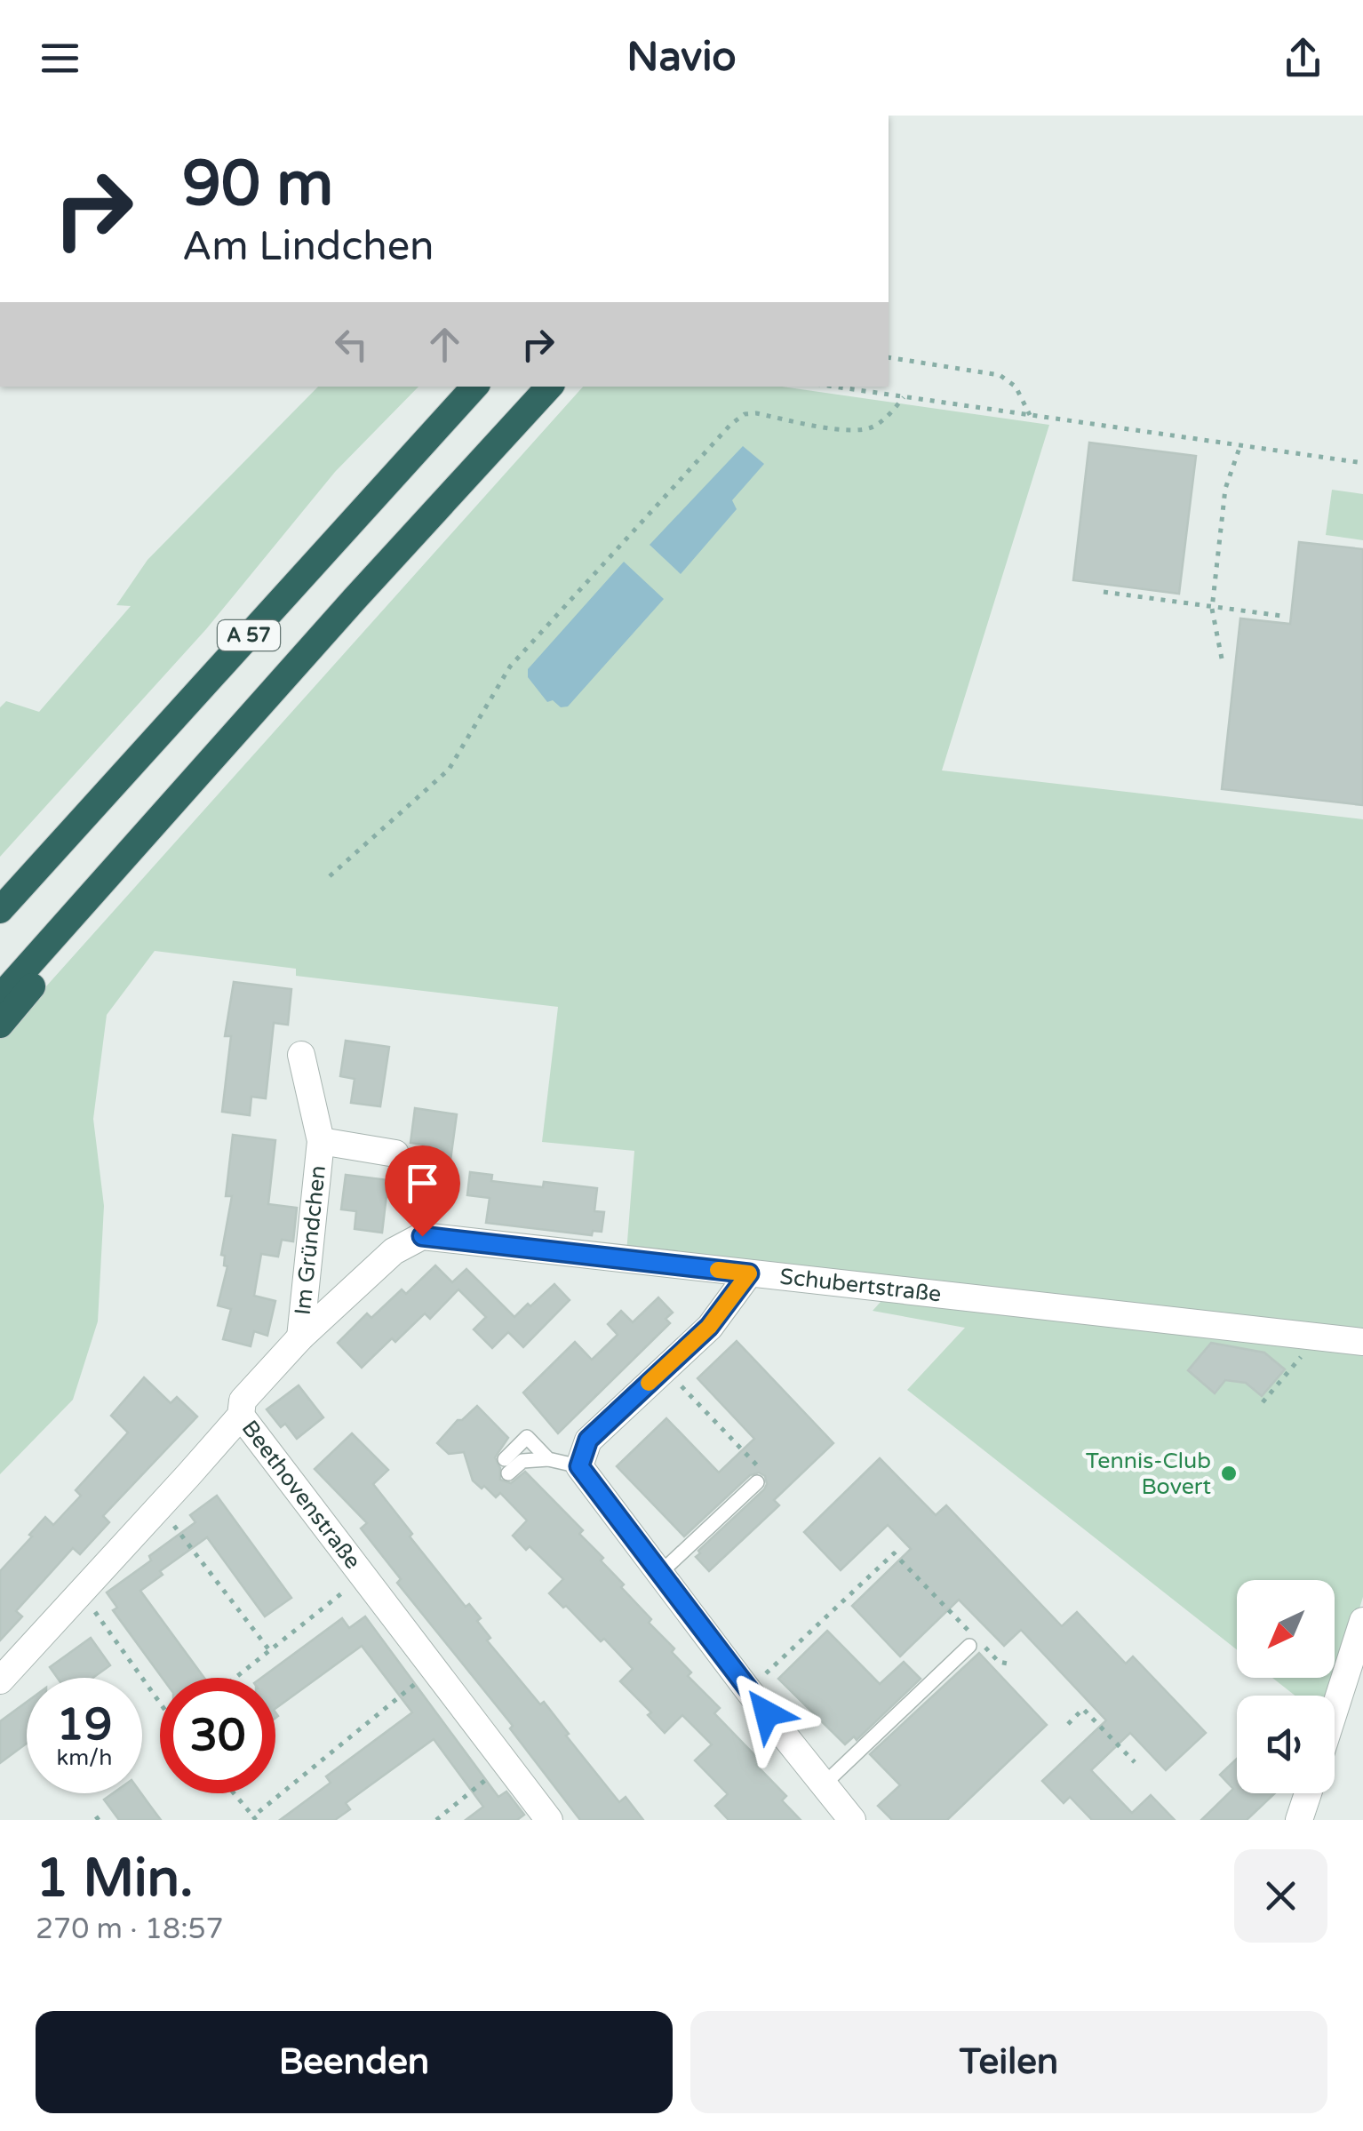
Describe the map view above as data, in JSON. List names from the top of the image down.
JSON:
{
  "streets": {
    "highway": ["A 57"],
    "street": ["Im Gründchen", "Schubertstraße", "Beethovenstraße"]
  },
  "crossings": [
    ["Im Gründchen", "Schubertstraße"],
    ["Schubertstraße", "Beethovenstraße"]
  ],
  "places": ["Tennis-Club Bovert"],
  "north": "bottom left",
  "page": {
    "header": "Navio",
    "turn": ["90 m", "Am Lindchen"],
    "speed": "19 km/h",
    "limit": "30",
    "heading": ["1 Min.", "270 m · 18:57"],
    "buttons": ["Beenden", "Teilen"]
  }
}
